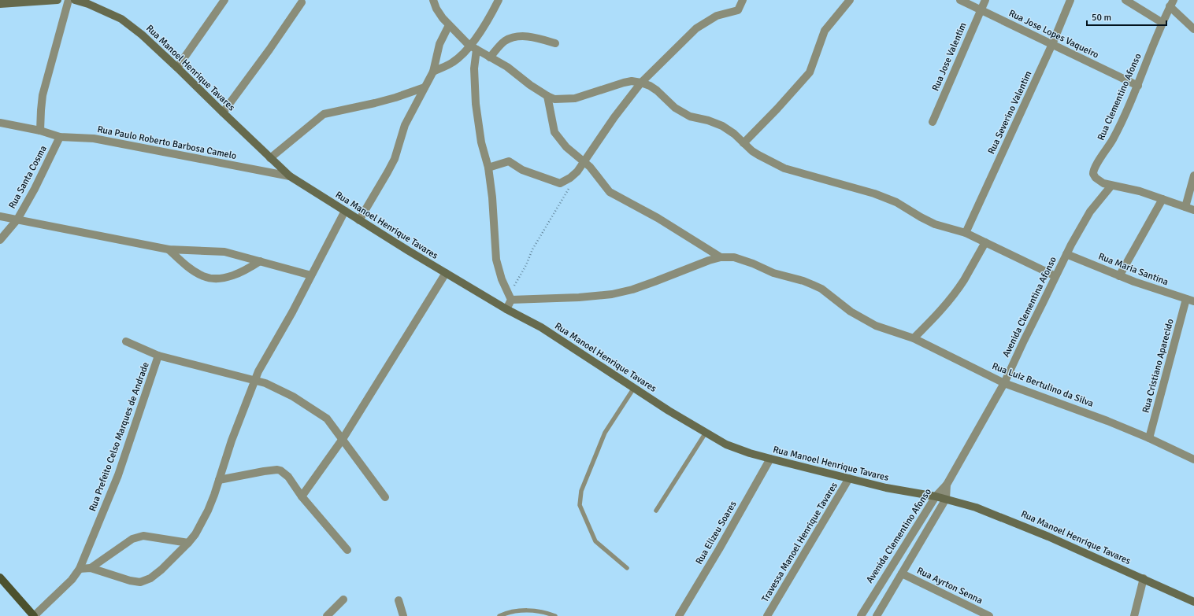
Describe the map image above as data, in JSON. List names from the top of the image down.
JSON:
{
  "streets": {
    "street": [
      "Rua Jose Lopes Vaqueiro",
      "Rua Jose Valentim",
      "Rua Manoel Henrique Tavares",
      "Rua Clementino Afonso",
      "Rua Severino Valentim",
      "Rua Paulo Roberto Barbosa Camelo",
      "Rua Santa Cosma",
      "Rua Maria Santina",
      "Avenida Clementina Afonso",
      "Rua Cristiano Aparecido",
      "Rua Luiz Bertulino da Silva",
      "Rua Prefeito Celso Marques de Andrade",
      "Rua Elizeu Soares",
      "Avenida Clementino Afonso",
      "Travessa Manoel Henrique Tavares",
      "Rua Ayrton Senna"
    ]
  },
  "crossings": [
    ["Rua Jose Lopes Vaqueiro", "Rua Jose Valentim"],
    ["Rua Jose Lopes Vaqueiro", "Rua Clementino Afonso"],
    ["Rua Jose Lopes Vaqueiro", "Rua Severino Valentim"],
    ["Rua Manoel Henrique Tavares", "Rua Paulo Roberto Barbosa Camelo"],
    ["Rua Manoel Henrique Tavares", "Rua Elizeu Soares"],
    ["Rua Manoel Henrique Tavares", "Avenida Clementino Afonso"],
    ["Rua Manoel Henrique Tavares", "Travessa Manoel Henrique Tavares"],
    ["Rua Paulo Roberto Barbosa Camelo", "Rua Santa Cosma"],
    ["Rua Maria Santina", "Avenida Clementina Afonso"],
    ["Rua Maria Santina", "Rua Cristiano Aparecido"],
    ["Avenida Clementina Afonso", "Rua Luiz Bertulino da Silva"],
    ["Avenida Clementina Afonso", "Avenida Clementino Afonso"],
    ["Rua Cristiano Aparecido", "Rua Luiz Bertulino da Silva"],
    ["Avenida Clementino Afonso", "Rua Ayrton Senna"]
  ],
  "scale_bar": "50 m"
}
